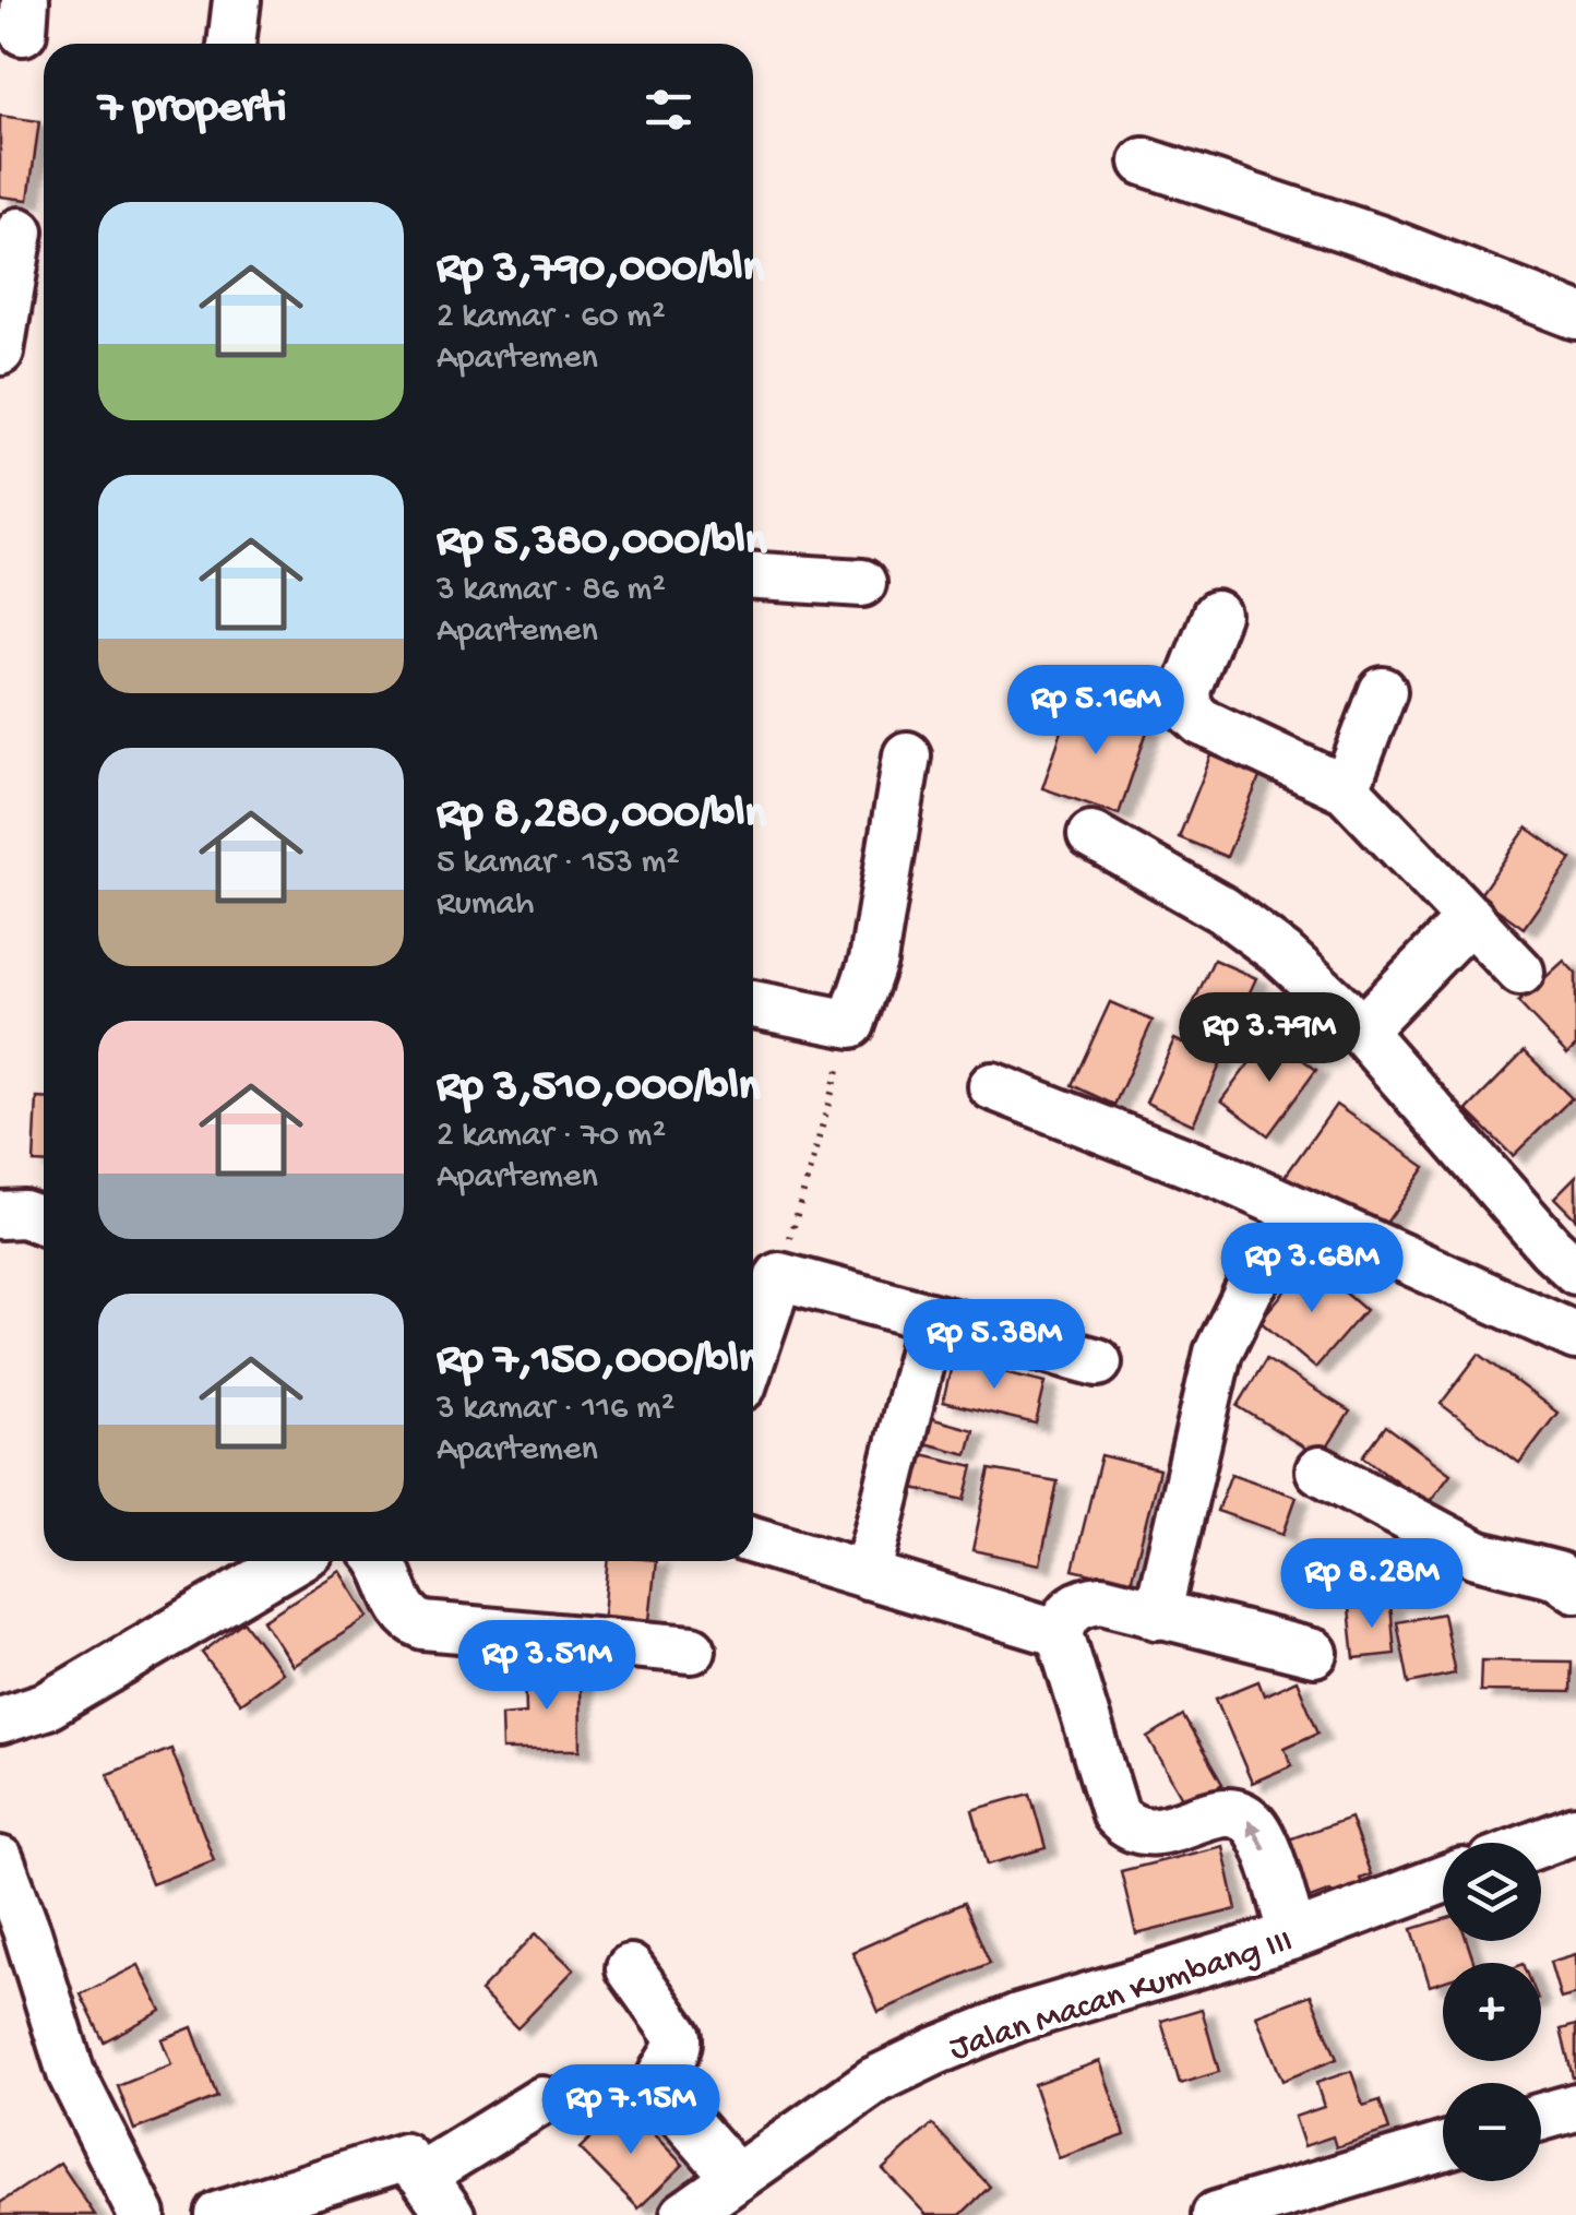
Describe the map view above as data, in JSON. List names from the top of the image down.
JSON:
{
  "streets": {
    "street": ["Jalan Macan Kumbang III"]
  },
  "page": {
    "heading": "7 properti",
    "list": [
      {
        "name": "Rp 3,790,000/bln",
        "note": "2 kamar · 60 m² · Apartemen"
      },
      {
        "name": "Rp 5,380,000/bln",
        "note": "3 kamar · 86 m² · Apartemen"
      },
      {
        "name": "Rp 8,280,000/bln",
        "note": "5 kamar · 153 m² · Rumah"
      },
      {
        "name": "Rp 3,510,000/bln",
        "note": "2 kamar · 70 m² · Apartemen"
      },
      {
        "name": "Rp 7,150,000/bln",
        "note": "3 kamar · 116 m² · Apartemen"
      }
    ],
    "price": [
      "Rp 5.16M",
      "Rp 3.79M",
      "Rp 3.68M",
      "Rp 5.38M",
      "Rp 8.28M",
      "Rp 3.51M",
      "Rp 7.15M"
    ],
    "map_buttons": ["+", "−"]
  }
}
